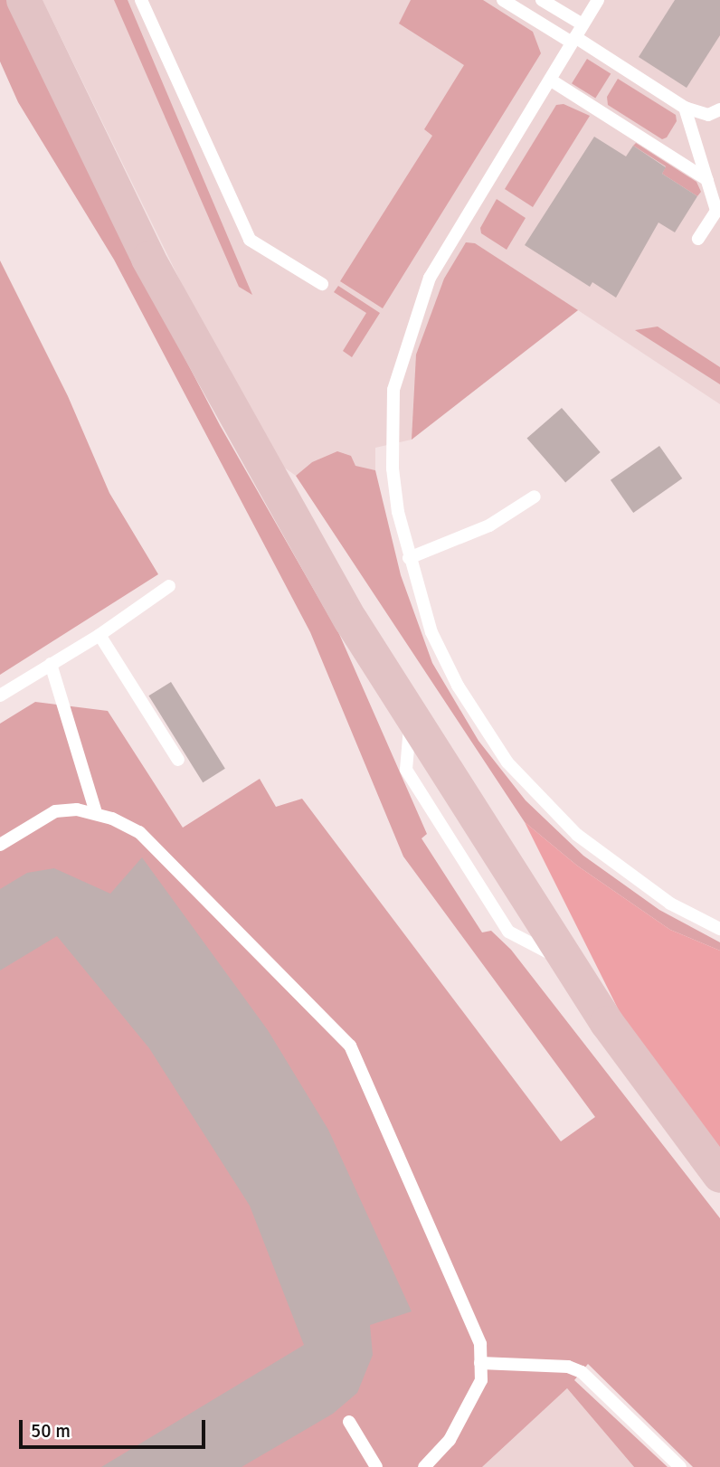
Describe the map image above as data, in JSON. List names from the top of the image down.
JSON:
{
  "scale_bar": "50 m"
}
